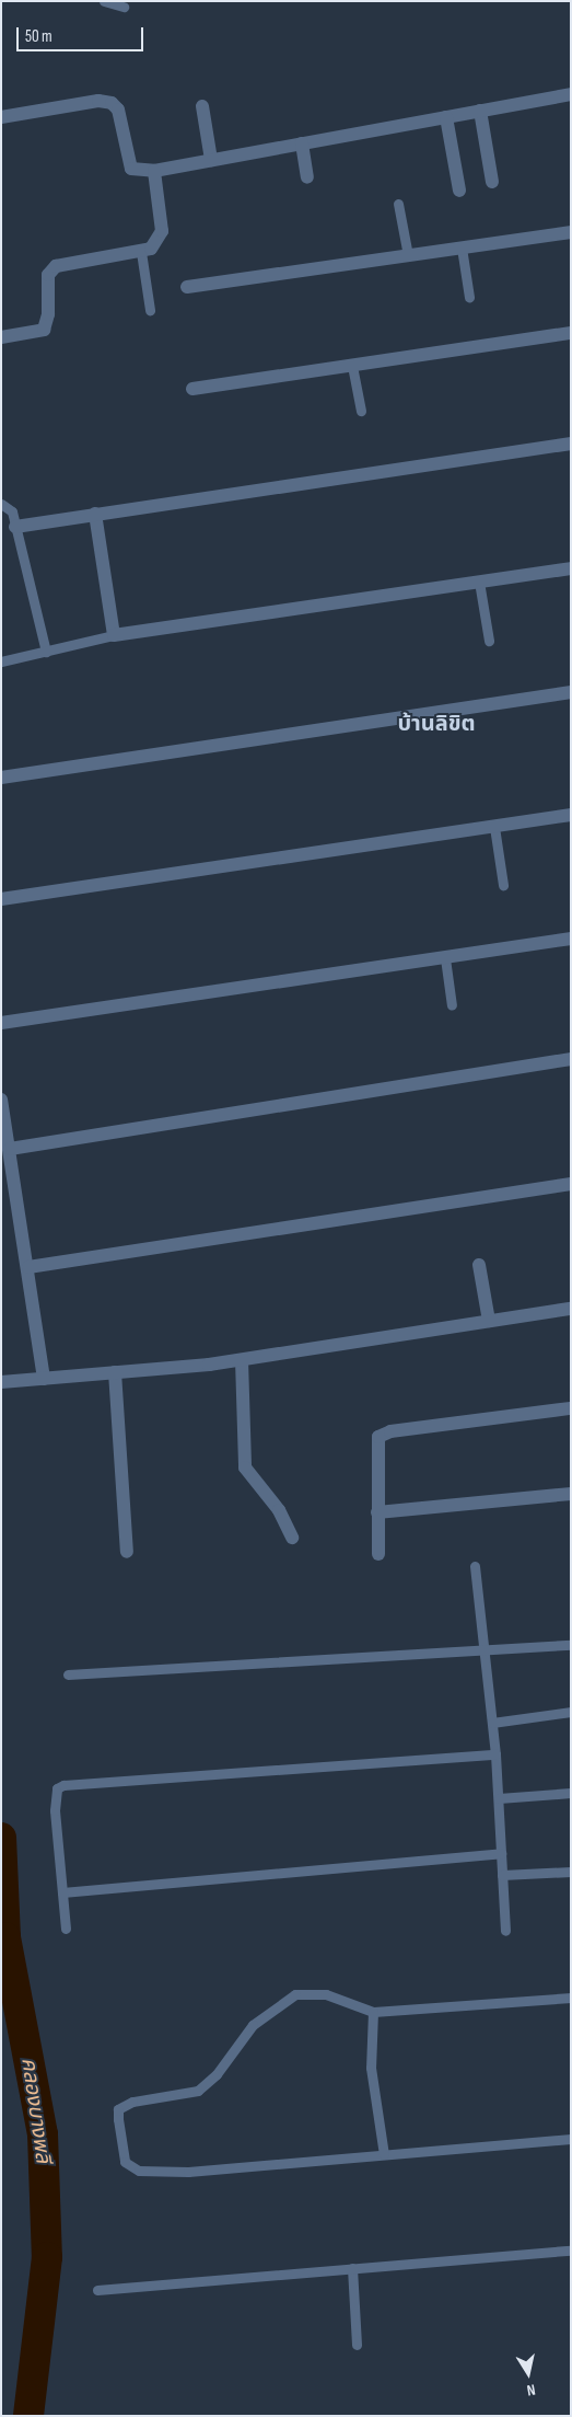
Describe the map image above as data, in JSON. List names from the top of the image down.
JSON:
{
  "districts": ["บ้านลิขิต"],
  "water": ["คลองบางพลี"],
  "scale_bar": "50 m",
  "north": "bottom"
}
